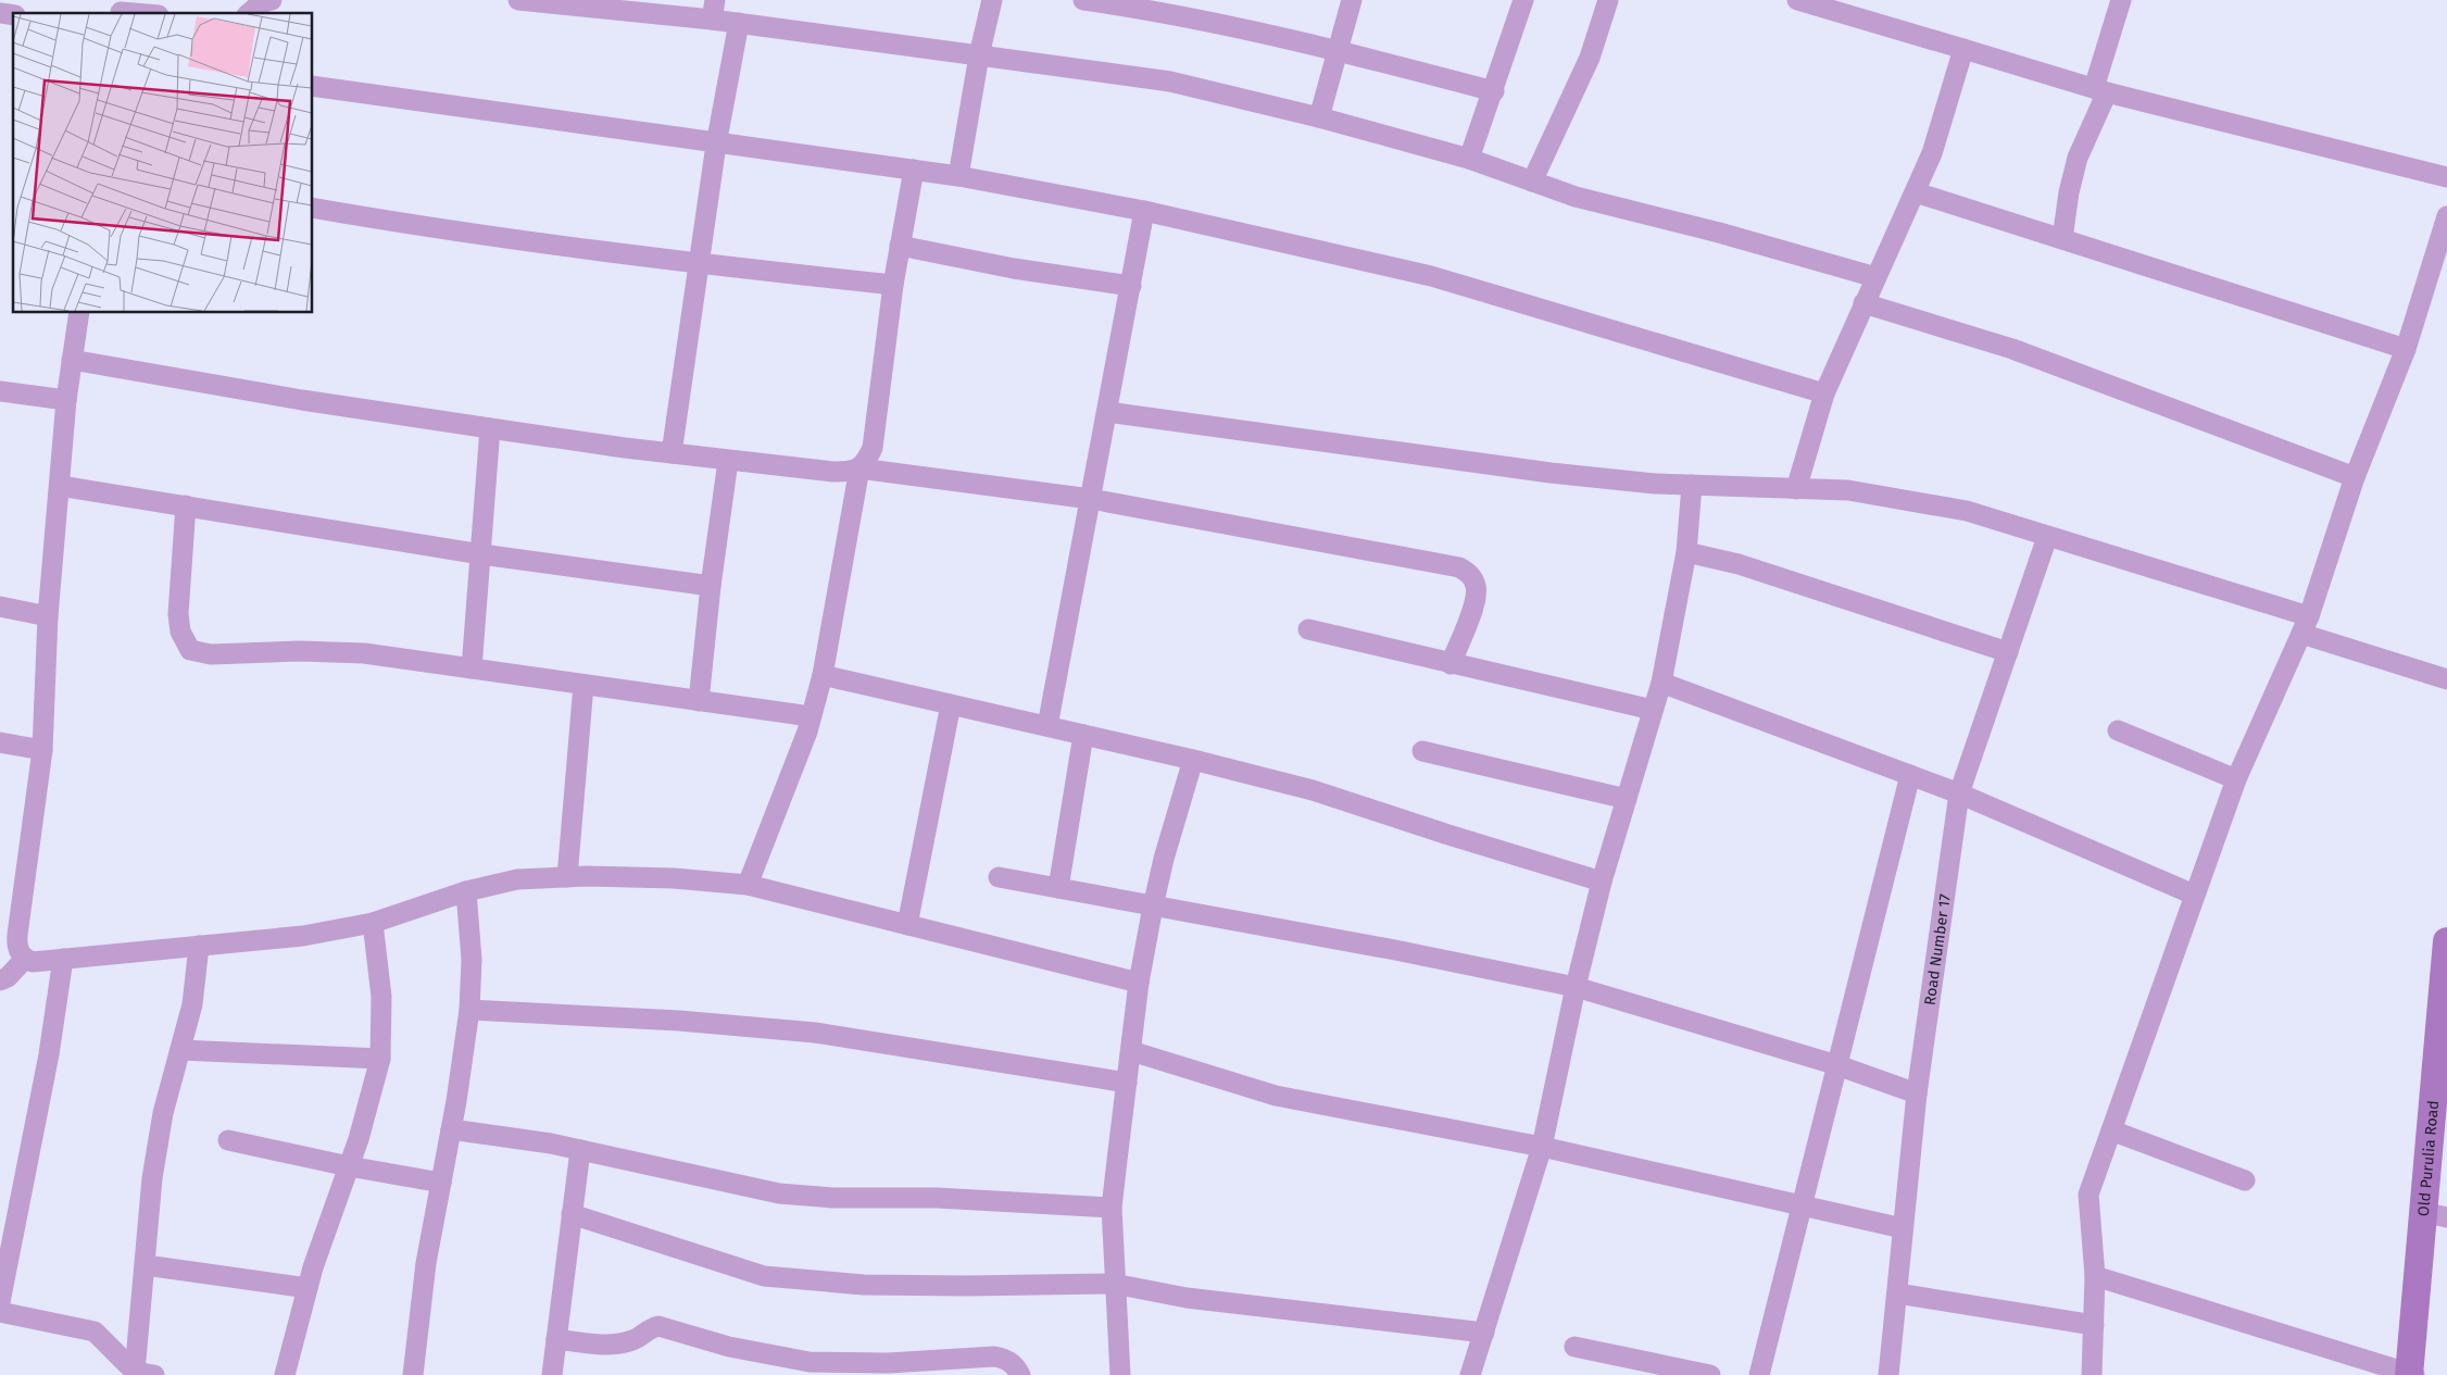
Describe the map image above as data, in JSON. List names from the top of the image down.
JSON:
{
  "streets": {
    "main road": ["Old Purulia Road"],
    "street": ["Road Number 17"]
  }
}
